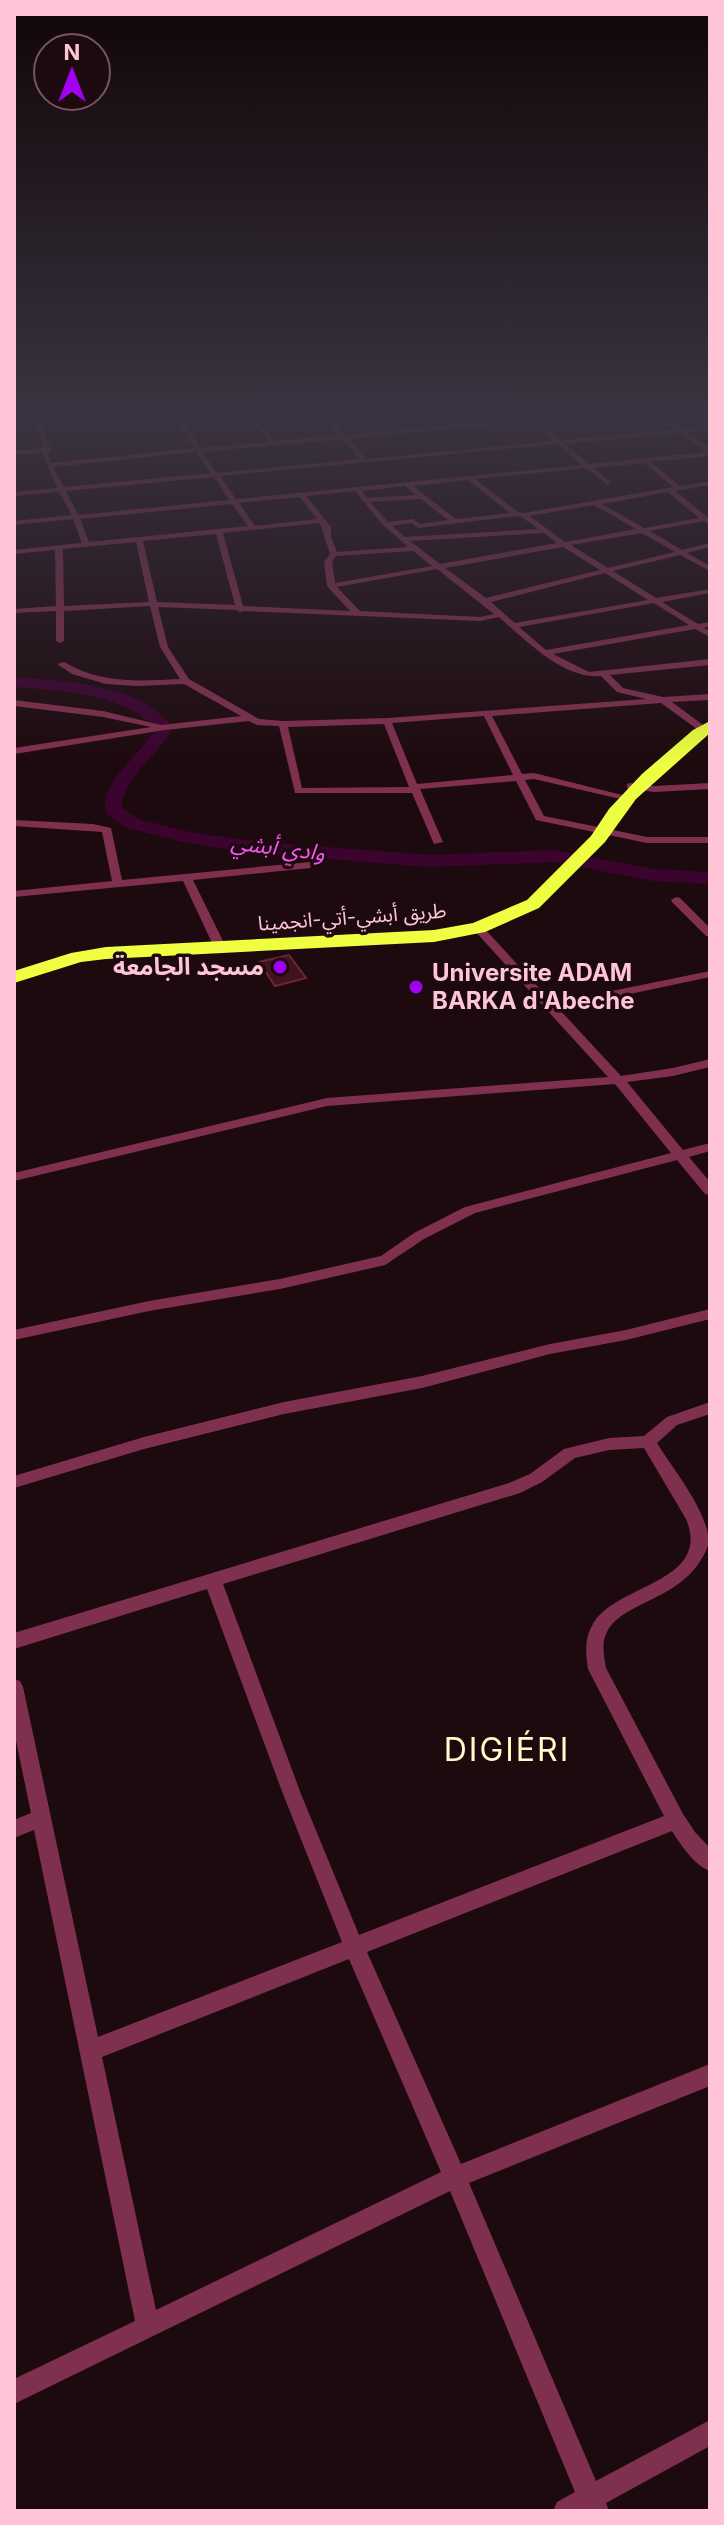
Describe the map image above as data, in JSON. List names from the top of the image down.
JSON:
{
  "streets": {
    "highway": ["طريق أبشي-أتي-انجمينا"]
  },
  "districts": ["DIGIÉRI"],
  "water": ["وادي أبشي"],
  "places": ["مسجد الجامعة", "Universite ADAM BARKA d'Abeche"],
  "north": "top"
}
